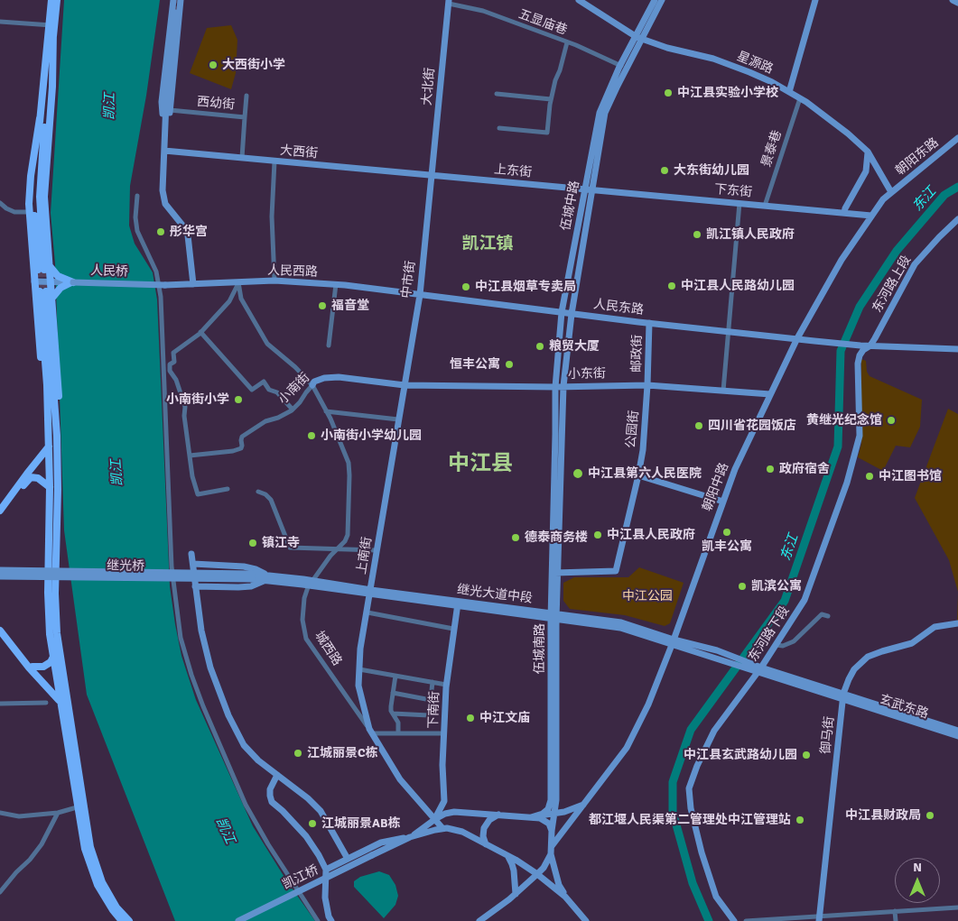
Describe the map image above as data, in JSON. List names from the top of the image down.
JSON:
{
  "streets": {
    "street": [
      "五显庙巷",
      "星源路",
      "大北街",
      "西幼街",
      "景泰巷",
      "大西街",
      "朝阳东路",
      "上东街",
      "下东街",
      "伍城中路",
      "人民桥",
      "人民西路",
      "中市街",
      "东河路上段",
      "人民东路",
      "邮政街",
      "小东街",
      "小南街",
      "公园街",
      "朝阳中路",
      "上南街",
      "继光桥",
      "继光大道中段",
      "东河路下段",
      "城西路",
      "伍城南路",
      "玄武东路",
      "下南街",
      "御马街",
      "凯江桥"
    ]
  },
  "crossings": [
    ["五显庙巷", "大北街"],
    ["五显庙巷", "伍城中路"],
    ["星源路", "景泰巷"],
    ["星源路", "朝阳东路"],
    ["星源路", "伍城中路"],
    ["星源路", "朝阳中路"],
    ["大北街", "大西街"],
    ["大北街", "上东街"],
    ["大北街", "中市街"],
    ["西幼街", "大西街"],
    ["景泰巷", "下东街"],
    ["大西街", "上东街"],
    ["大西街", "中市街"],
    ["朝阳东路", "朝阳中路"],
    ["上东街", "下东街"],
    ["上东街", "伍城中路"],
    ["上东街", "中市街"],
    ["下东街", "伍城中路"],
    ["下东街", "朝阳中路"],
    ["伍城中路", "人民东路"],
    ["伍城中路", "小东街"],
    ["伍城中路", "伍城南路"],
    ["人民桥", "人民西路"],
    ["人民西路", "中市街"],
    ["人民西路", "人民东路"],
    ["人民西路", "城西路"],
    ["中市街", "人民东路"],
    ["中市街", "小东街"],
    ["中市街", "小南街"],
    ["中市街", "上南街"],
    ["东河路上段", "人民东路"],
    ["东河路上段", "东河路下段"],
    ["人民东路", "邮政街"],
    ["人民东路", "朝阳中路"],
    ["人民东路", "东河路下段"],
    ["邮政街", "小东街"],
    ["邮政街", "公园街"],
    ["小东街", "小南街"],
    ["小东街", "公园街"],
    ["小东街", "朝阳中路"],
    ["小东街", "上南街"],
    ["小东街", "伍城南路"],
    ["小南街", "上南街"],
    ["小南街", "城西路"],
    ["公园街", "伍城南路"],
    ["朝阳中路", "继光大道中段"],
    ["朝阳中路", "伍城南路"],
    ["上南街", "继光大道中段"],
    ["上南街", "城西路"],
    ["继光大道中段", "东河路下段"],
    ["继光大道中段", "城西路"],
    ["继光大道中段", "伍城南路"],
    ["继光大道中段", "玄武东路"],
    ["继光大道中段", "下南街"],
    ["继光大道中段", "御马街"],
    ["城西路", "下南街"],
    ["玄武东路", "御马街"]
  ],
  "districts": ["凯江镇", "中江县"],
  "water": ["凯江", "东江"],
  "parks": ["中江公园"],
  "places": [
    "大西街小学",
    "中江县实验小学校",
    "大东街幼儿园",
    "彤华宫",
    "凯江镇人民政府",
    "中江县人民路幼儿园",
    "中江县烟草专卖局",
    "福音堂",
    "粮贸大厦",
    "恒丰公寓",
    "小南街小学",
    "黄继光纪念馆",
    "四川省花园饭店",
    "小南街小学幼儿园",
    "政府宿舍",
    "中江县第六人民医院",
    "中江图书馆",
    "凯丰公寓",
    "中江县人民政府",
    "德泰商务楼",
    "镇江寺",
    "凯滨公寓",
    "中江文庙",
    "江城丽景C栋",
    "中江县玄武路幼儿园",
    "中江县财政局",
    "都江堰人民渠第二管理处中江管理站",
    "江城丽景AB栋"
  ],
  "north": "top"
}
